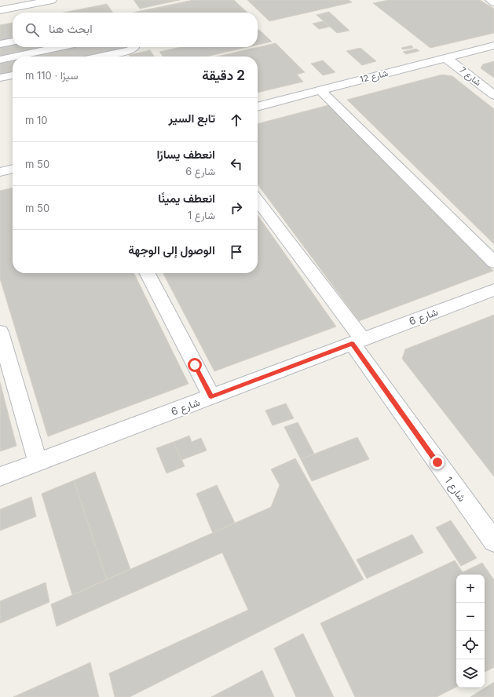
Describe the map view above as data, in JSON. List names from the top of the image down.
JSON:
{
  "streets": {
    "street": [
      "شارع 12",
      "شارع 7",
      "شارع 6",
      "شارع 1"
    ]
  },
  "crossings": [
    ["شارع 12", "شارع 7"],
    ["شارع 6", "شارع 1"]
  ],
  "page": {
    "search": "ابحث هنا",
    "heading": ["2 دقيقة", "سيرًا · 110 m"],
    "list": [
      ["تابع السير", "10 m"],
      ["انعطف يسارًا", "شارع 6", "50 m"],
      ["انعطف يمينًا", "شارع 1", "50 m"],
      "الوصول إلى الوجهة"
    ],
    "map_buttons": ["+", "−"]
  }
}
